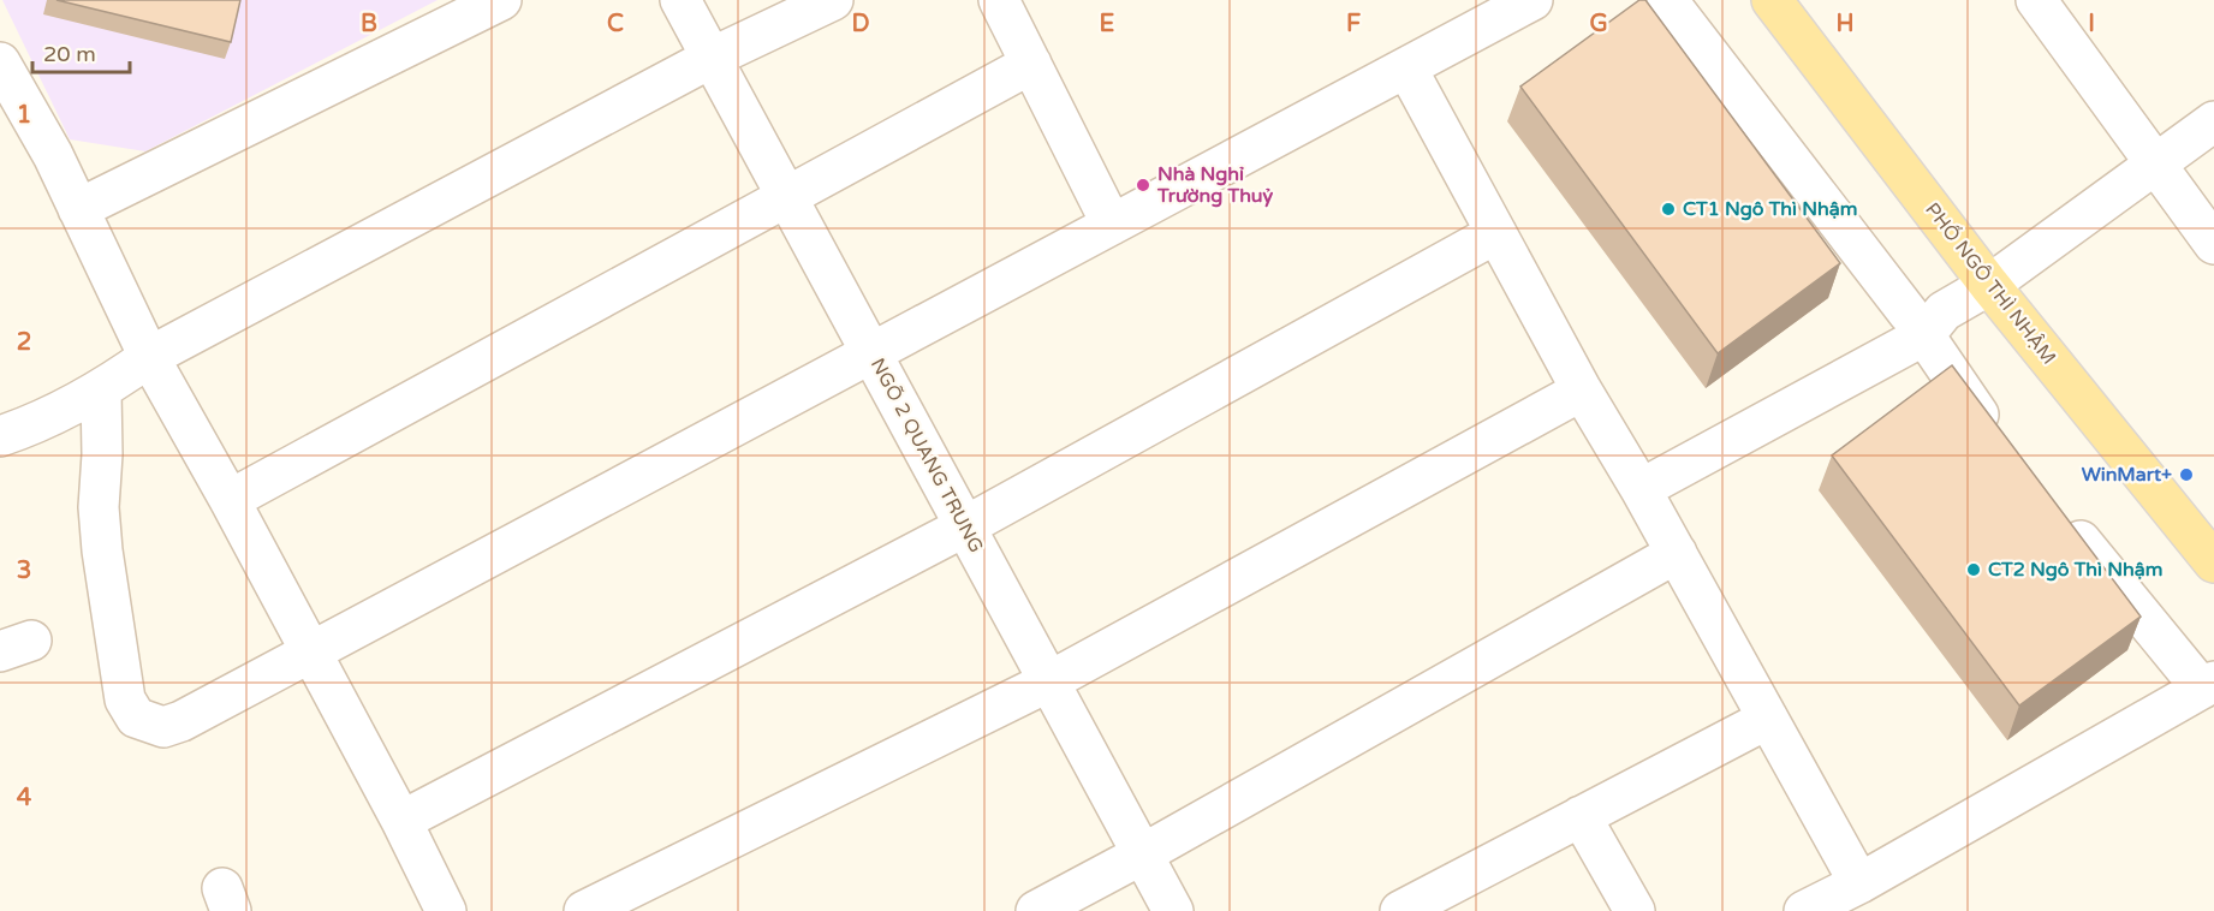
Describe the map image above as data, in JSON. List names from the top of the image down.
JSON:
{
  "streets": {
    "main road": ["PHỐ NGÔ THÌ NHẬM"],
    "street": ["NGÕ 2 QUANG TRUNG"]
  },
  "places": [
    "Nhà Nghỉ Trường Thuỷ",
    "CT1 Ngô Thì Nhậm",
    "WinMart+",
    "CT2 Ngô Thì Nhậm"
  ],
  "scale_bar": "20 m",
  "grid": {
    "columns": [
      "B",
      "C",
      "D",
      "E",
      "F",
      "G",
      "H",
      "I"
    ],
    "rows": [
      "1",
      "2",
      "3",
      "4"
    ]
  }
}
